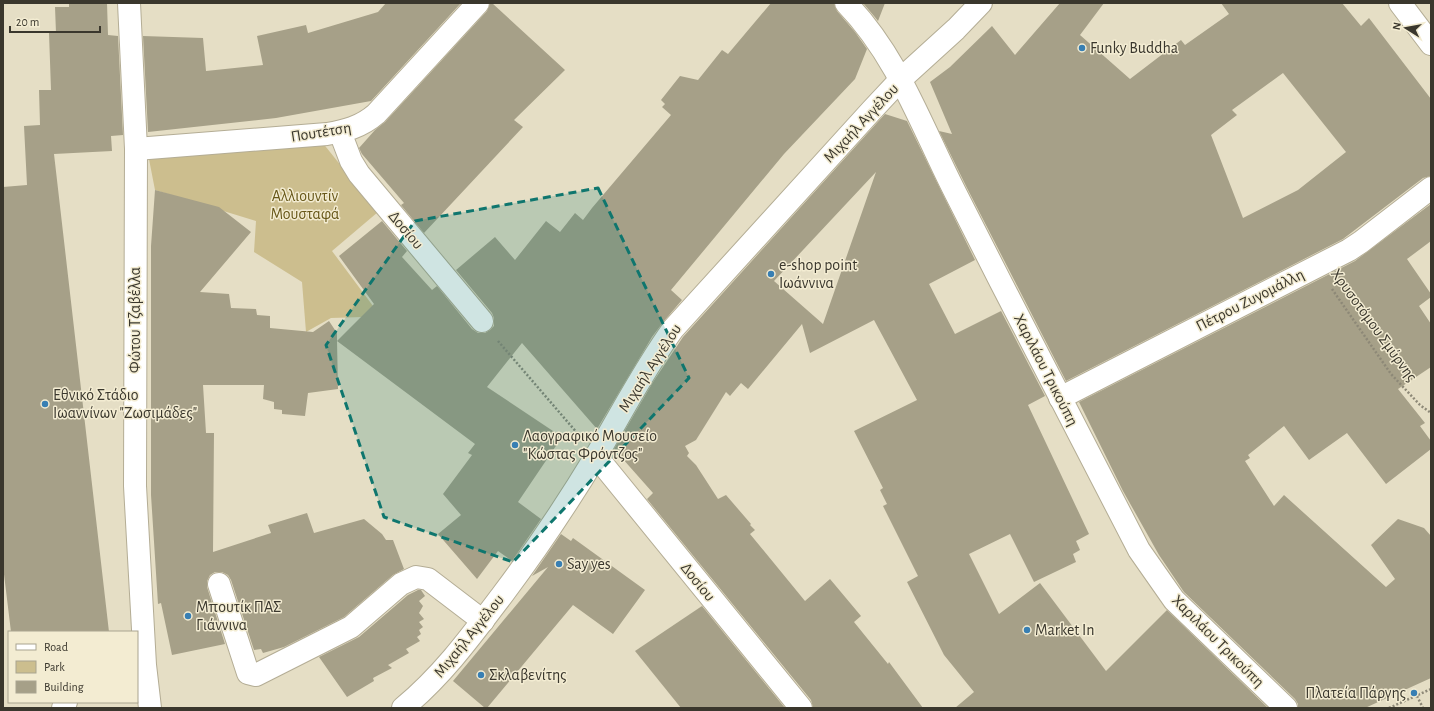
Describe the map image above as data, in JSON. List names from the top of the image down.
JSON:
{
  "streets": {
    "street": [
      "Μιχαήλ Αγγέλου",
      "Πουτέτση",
      "Δοσίου",
      "Πέτρου Ζυγομάλλη",
      "Φώτου Τζαβέλλα",
      "Χαριλάου Τρικούπη"
    ],
    "path": ["Χρυσοτόμου Σμύρνης"]
  },
  "crossings": [
    ["Μιχαήλ Αγγέλου", "Δοσίου"],
    ["Μιχαήλ Αγγέλου", "Χαριλάου Τρικούπη"],
    ["Πουτέτση", "Δοσίου"],
    ["Πουτέτση", "Φώτου Τζαβέλλα"],
    ["Πέτρου Ζυγομάλλη", "Χρυσοτόμου Σμύρνης"],
    ["Πέτρου Ζυγομάλλη", "Χαριλάου Τρικούπη"]
  ],
  "parks": ["Αλλιουντίν Μουσταφά"],
  "places": [
    "Funky Buddha",
    "e-shop point Ιωάννινα",
    "Εθνικό Στάδιο Ιωαννίνων \"Ζωσιμάδες\"",
    "Λαογραφικό Μουσείο \"Κώστας Φρόντζος\"",
    "Say yes",
    "Μπουτίκ ΠΑΣ Γιάννινα",
    "Market In",
    "Σκλαβενίτης",
    "Πλατεία Πάργης"
  ],
  "legend": ["Road", "Park", "Building"],
  "scale_bar": "20 m",
  "north": "left"
}
